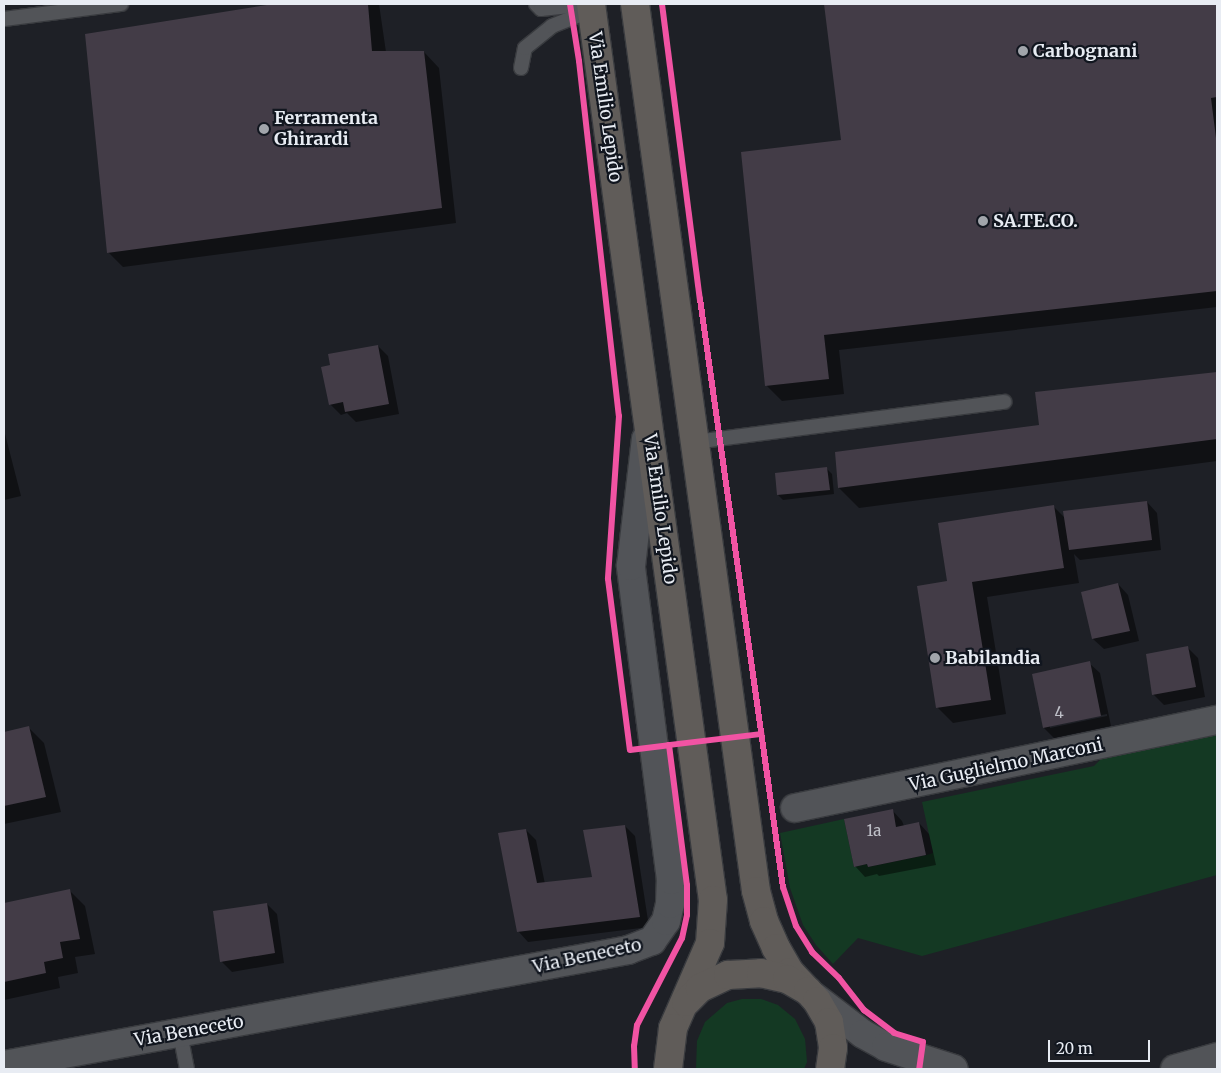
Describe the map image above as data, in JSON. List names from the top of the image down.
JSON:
{
  "streets": {
    "main road": ["Via Emilio Lepido"],
    "street": ["Via Guglielmo Marconi", "Via Beneceto"]
  },
  "crossings": [
    ["Via Emilio Lepido", "Via Beneceto"]
  ],
  "places": [
    "Carbognani",
    "Ferramenta Ghirardi",
    "SA.TE.CO.",
    "Babilandia"
  ],
  "house_numbers": ["4", "1a"],
  "scale_bar": "20 m"
}
